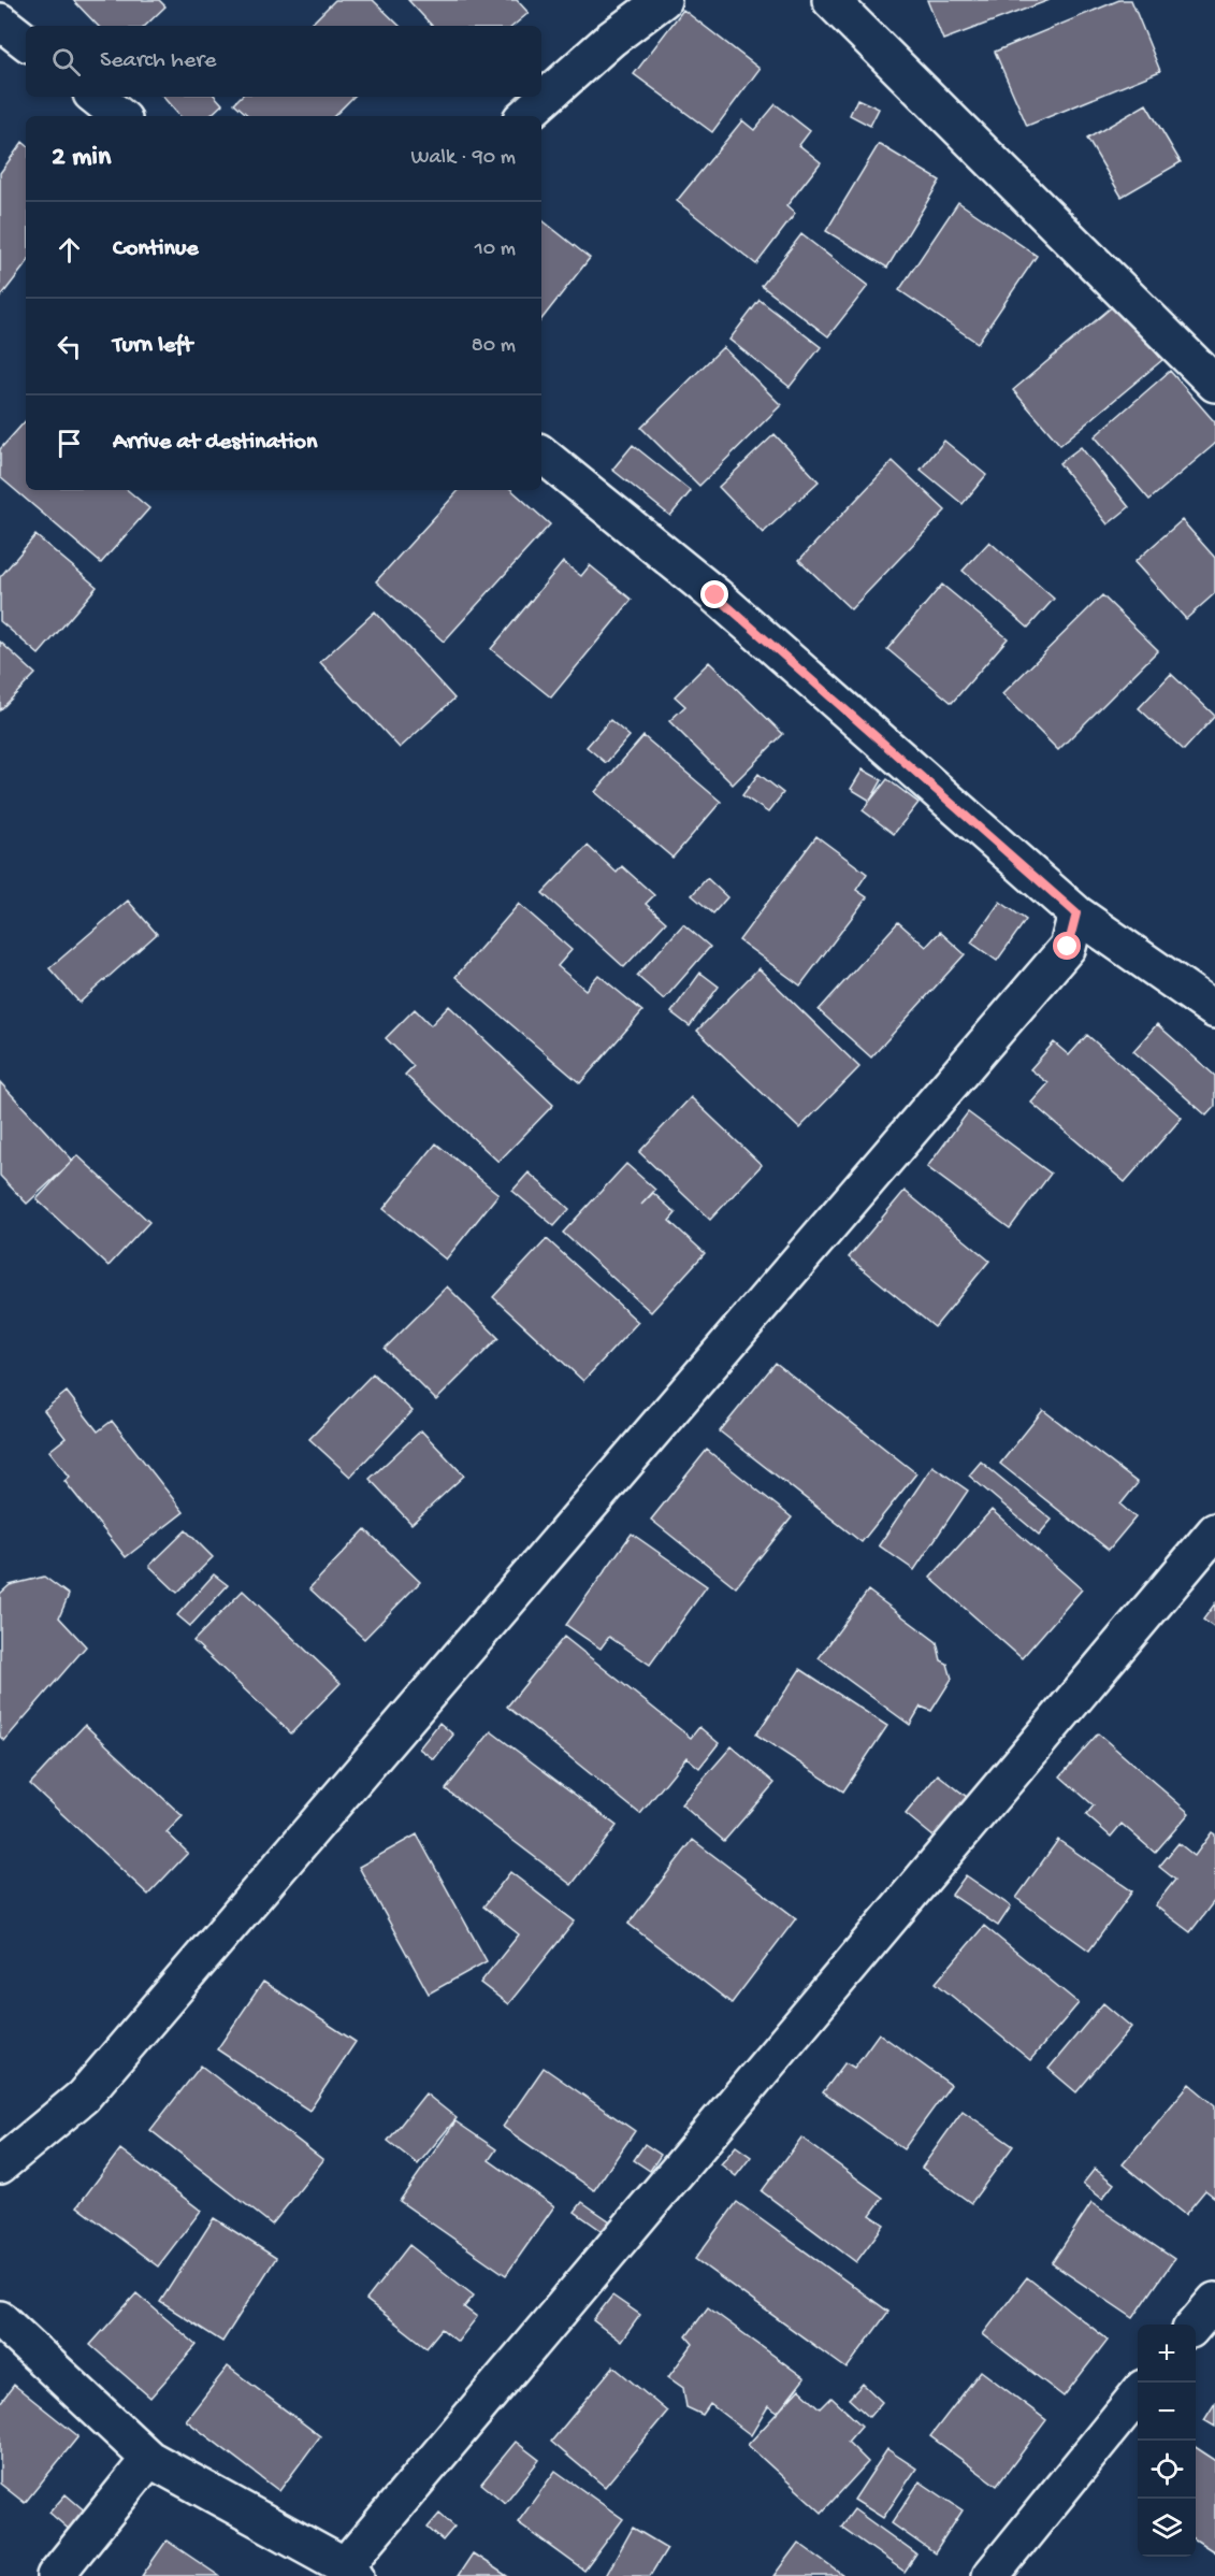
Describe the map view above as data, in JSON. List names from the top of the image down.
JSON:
{
  "page": {
    "search": "Search here",
    "heading": ["2 min", "Walk · 90 m"],
    "list": [
      ["Continue", "10 m"],
      ["Turn left", "80 m"],
      "Arrive at destination"
    ],
    "map_buttons": ["+", "−"]
  }
}
